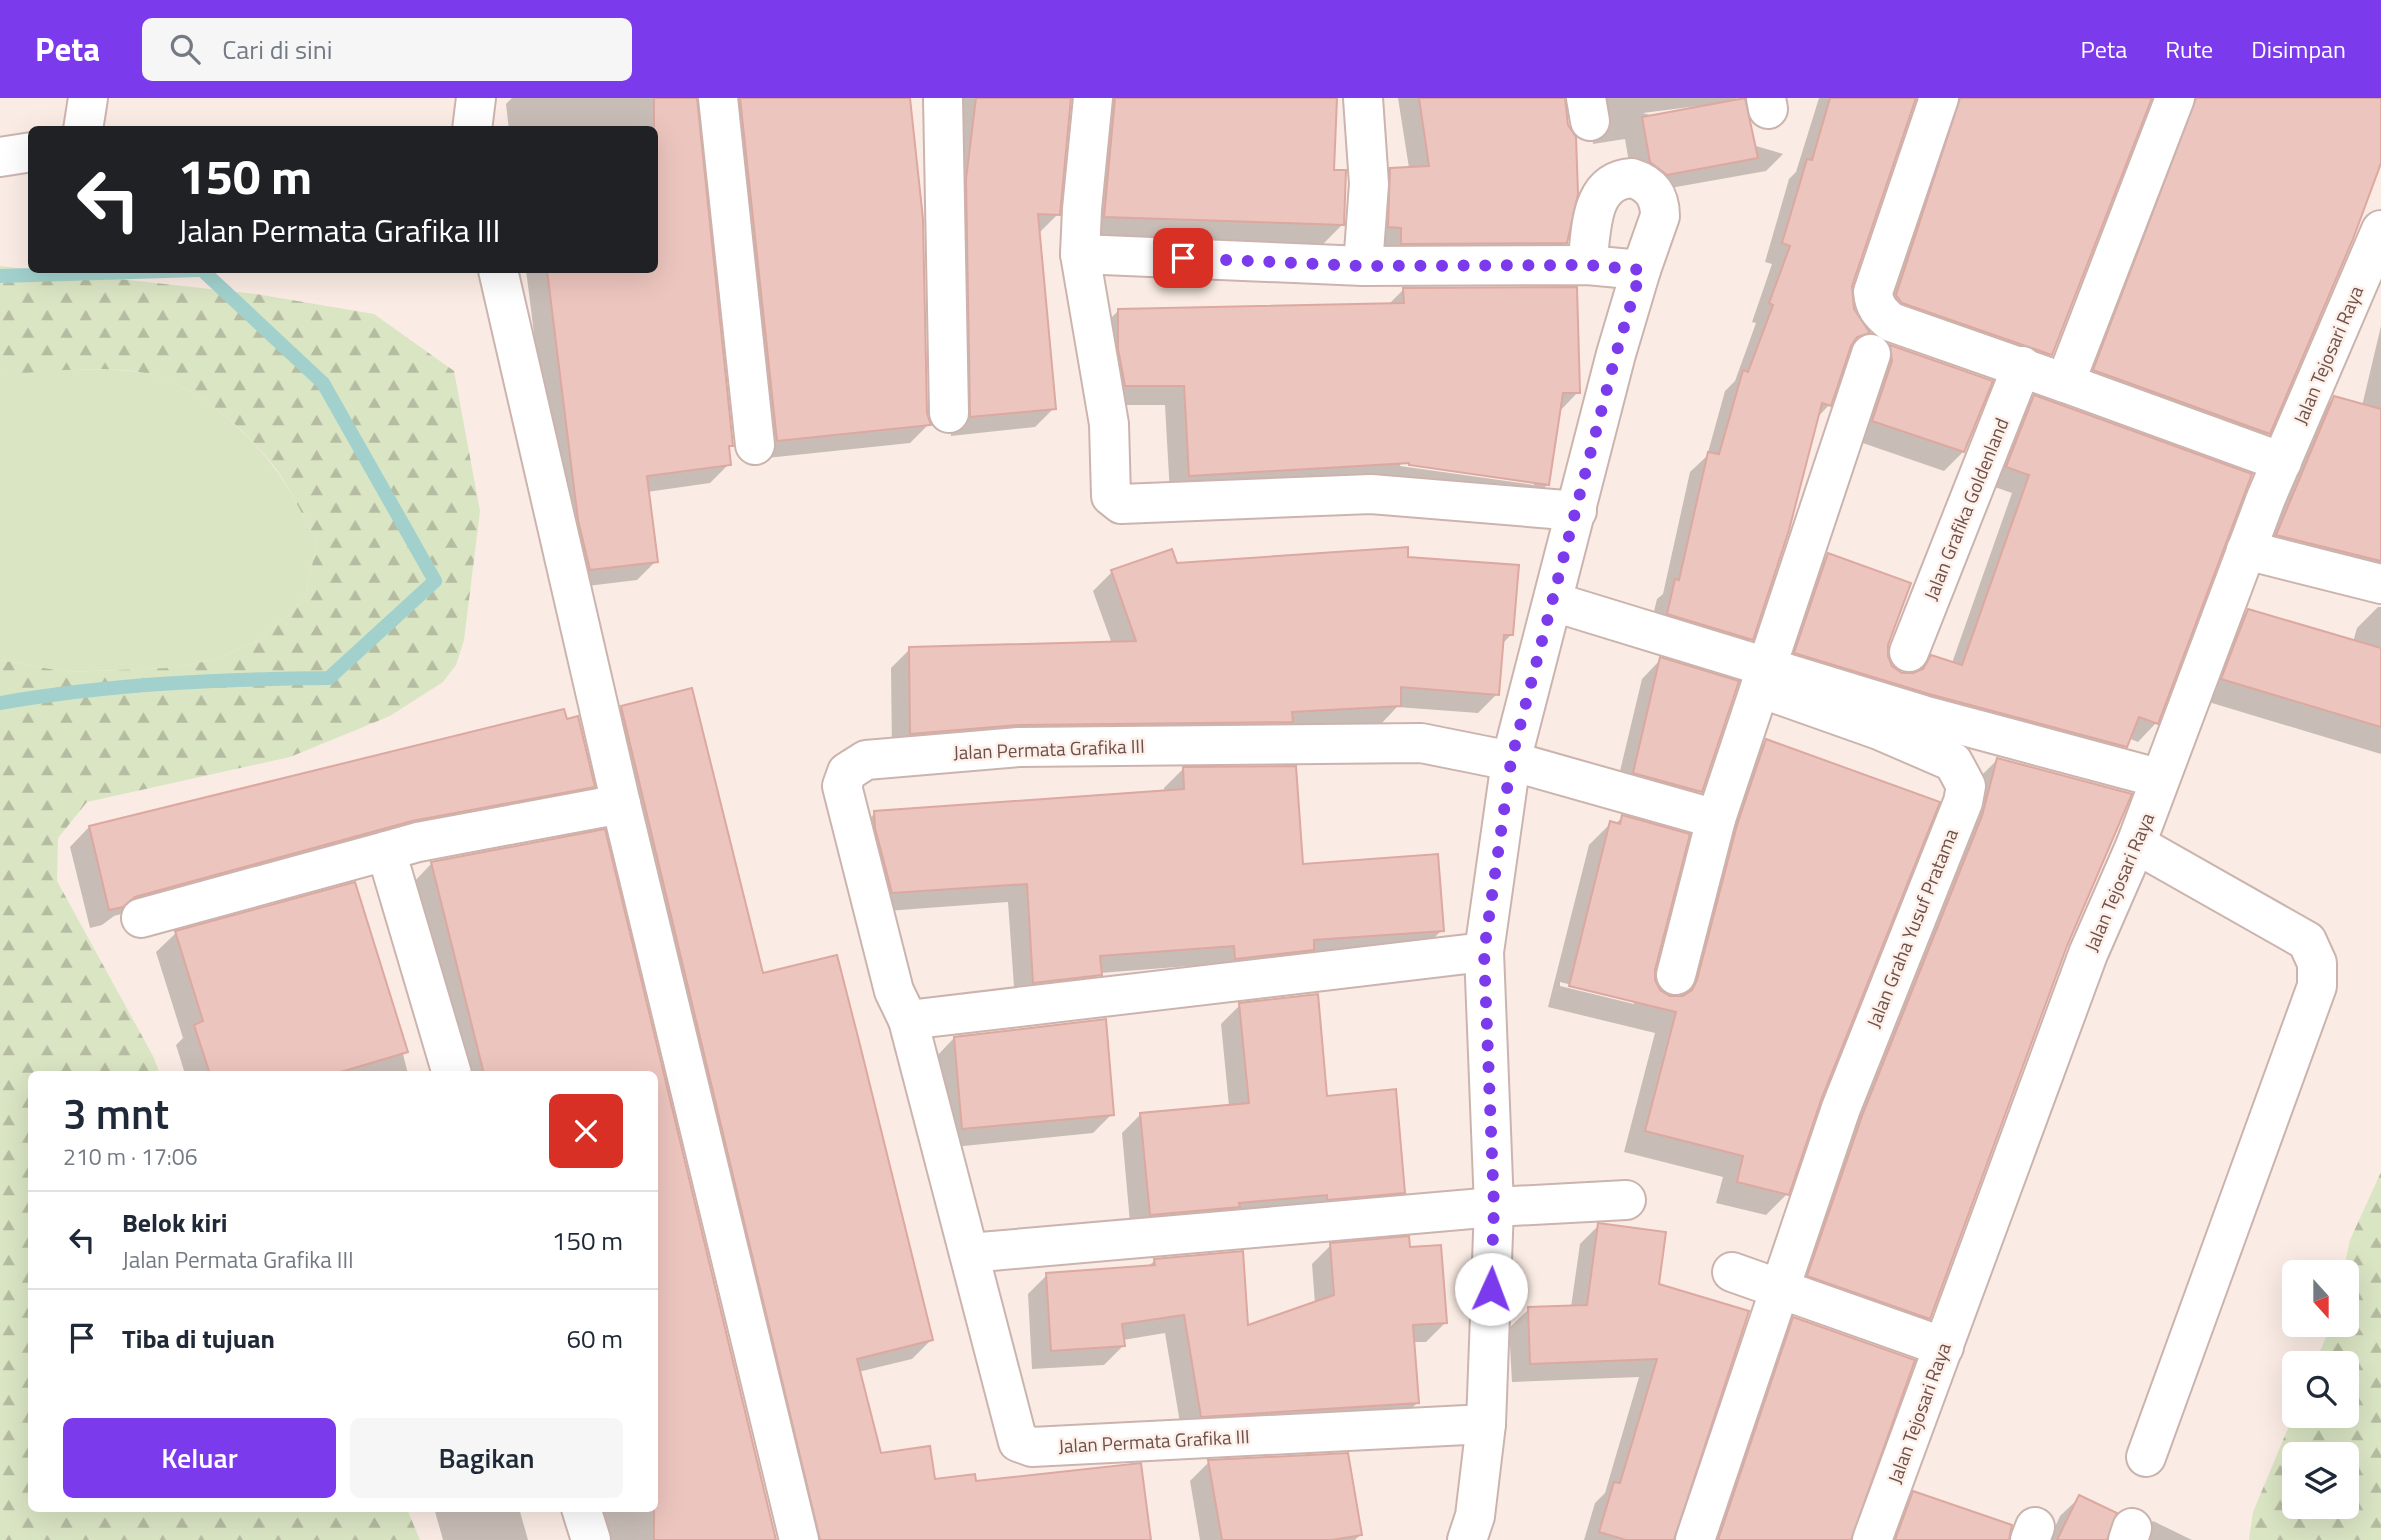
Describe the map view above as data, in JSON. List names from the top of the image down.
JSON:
{
  "streets": {
    "street": [
      "Jalan Tejosari Raya",
      "Jalan Grafika Goldenland",
      "Jalan Permata Grafika III",
      "Jalan Graha Yusuf Pratama"
    ]
  },
  "north": "bottom",
  "page": {
    "header": "Peta",
    "search": "Cari di sini",
    "nav": ["Peta", "Rute", "Disimpan"],
    "turn": ["150 m", "Jalan Permata Grafika III"],
    "heading": ["3 mnt", "210 m · 17:06"],
    "list": [
      {
        "name": "Belok kiri",
        "note": "Jalan Permata Grafika III",
        "value": "150 m"
      },
      {
        "name": "Tiba di tujuan",
        "value": "60 m"
      }
    ],
    "buttons": ["Keluar", "Bagikan"]
  }
}
